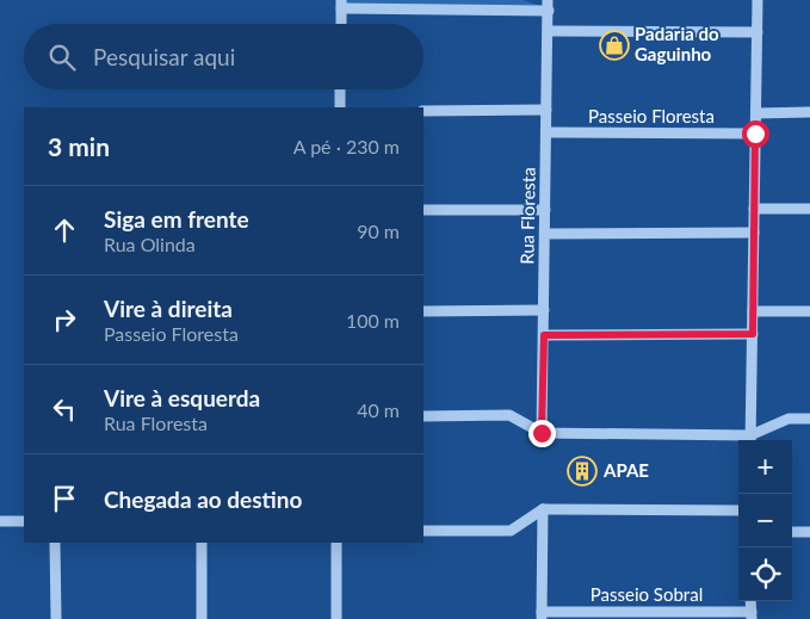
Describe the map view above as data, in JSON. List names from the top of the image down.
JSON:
{
  "streets": {
    "street": ["Passeio Floresta", "Rua Floresta", "Passeio Sobral"]
  },
  "crossings": [
    ["Passeio Floresta", "Rua Floresta"]
  ],
  "places": {
    "shop": ["Padaria do Gaguinho"],
    "building": ["APAE"]
  },
  "page": {
    "search": "Pesquisar aqui",
    "heading": ["3 min", "A pé · 230 m"],
    "list": [
      ["Siga em frente", "Rua Olinda", "90 m"],
      ["Vire à direita", "Passeio Floresta", "100 m"],
      ["Vire à esquerda", "Rua Floresta", "40 m"],
      "Chegada ao destino"
    ],
    "map_buttons": ["+", "−"]
  }
}
